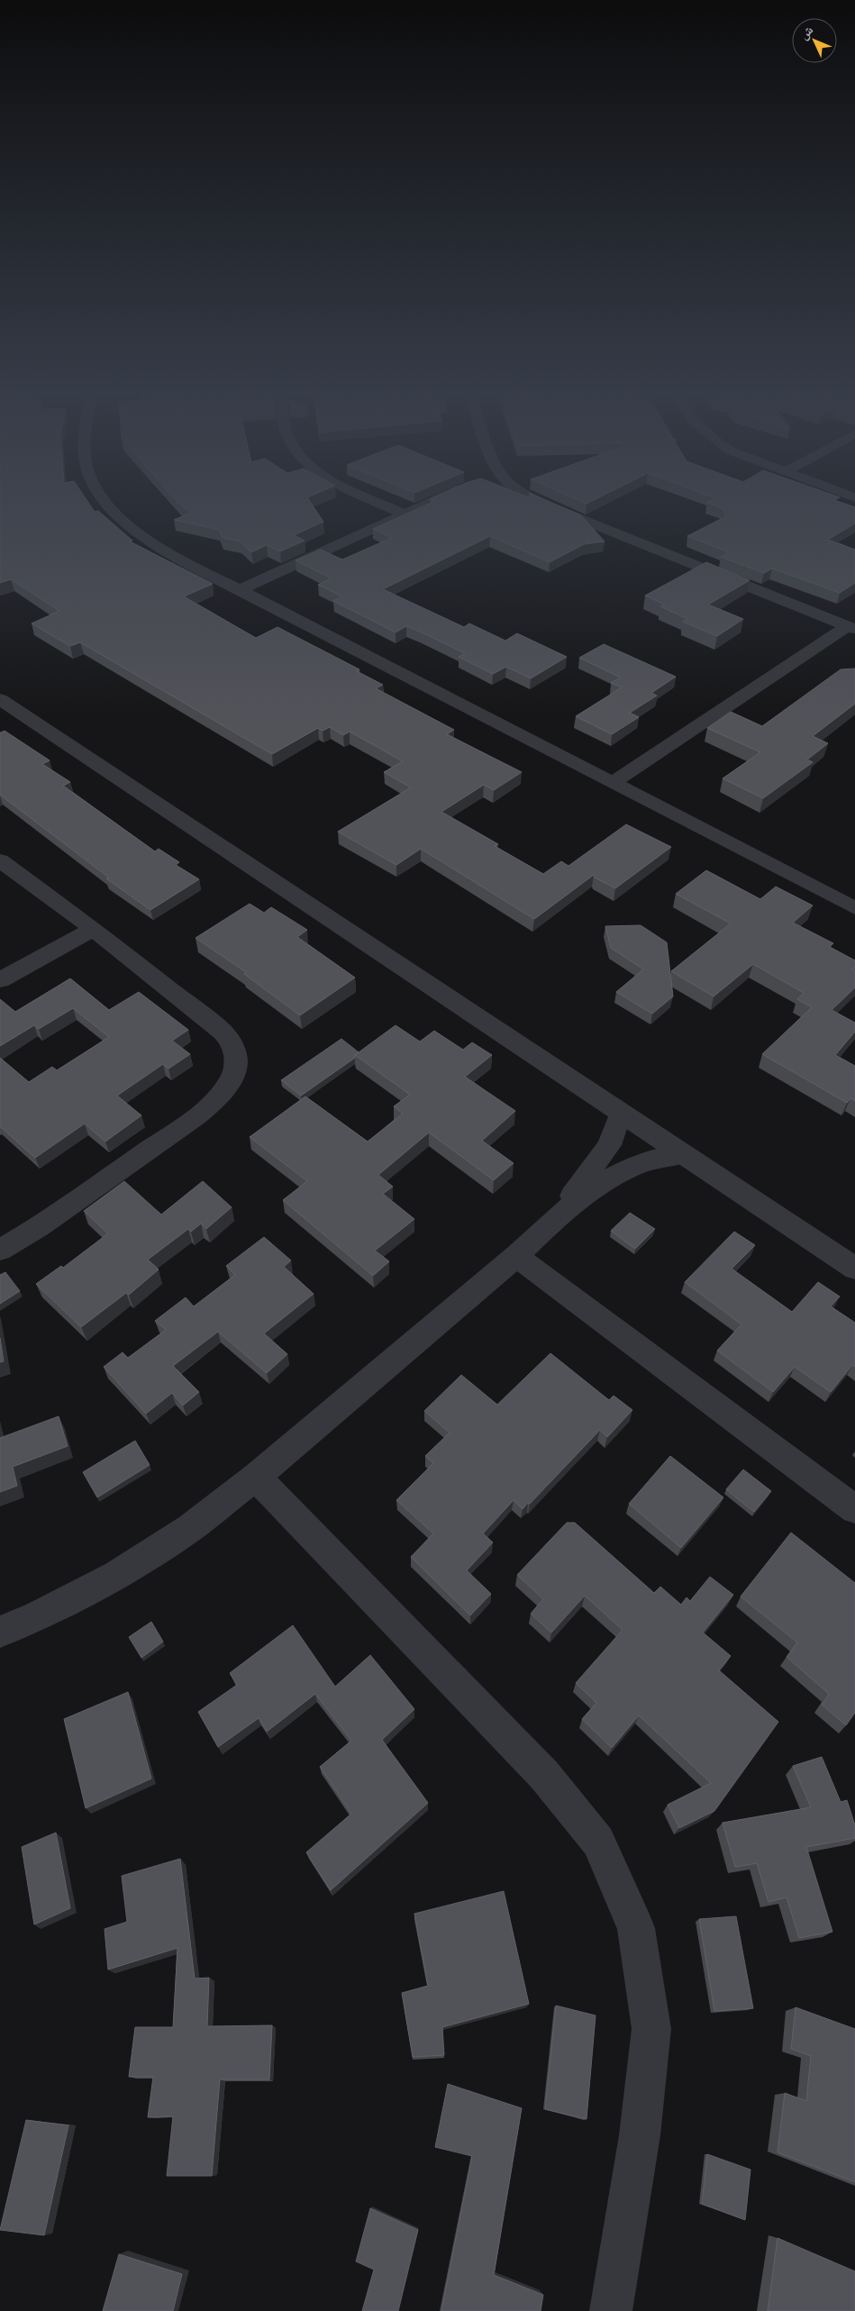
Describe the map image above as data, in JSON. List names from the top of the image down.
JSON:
{
  "north": "top left"
}
